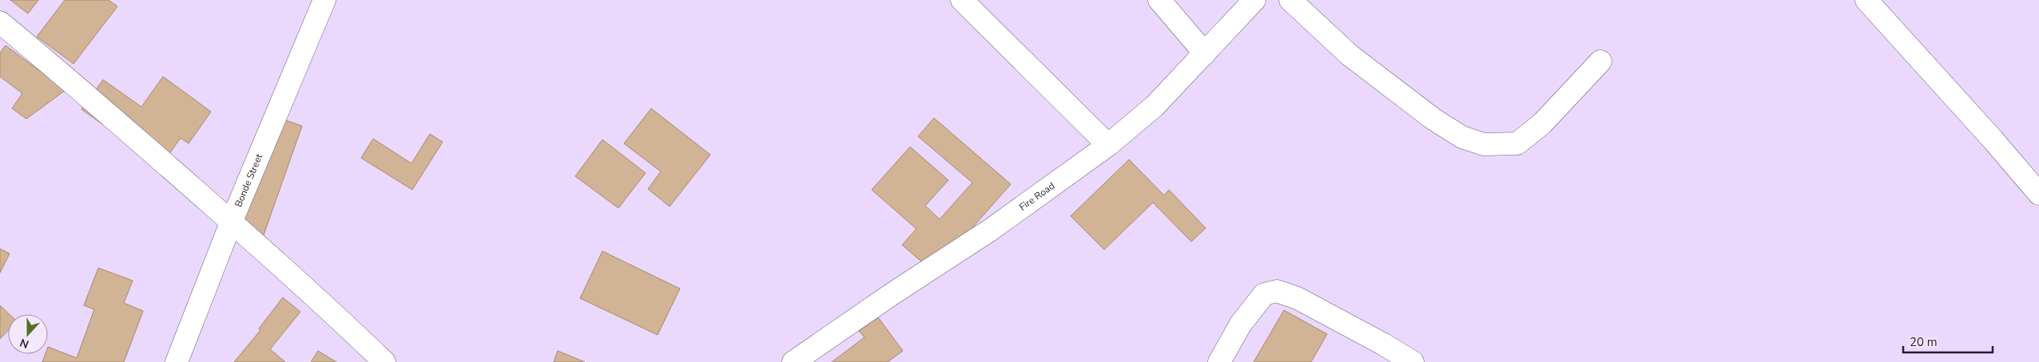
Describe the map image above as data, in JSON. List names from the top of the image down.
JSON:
{
  "streets": {
    "street": ["Bonde Street", "Fire Road"]
  },
  "scale_bar": "20 m",
  "north": "bottom"
}
